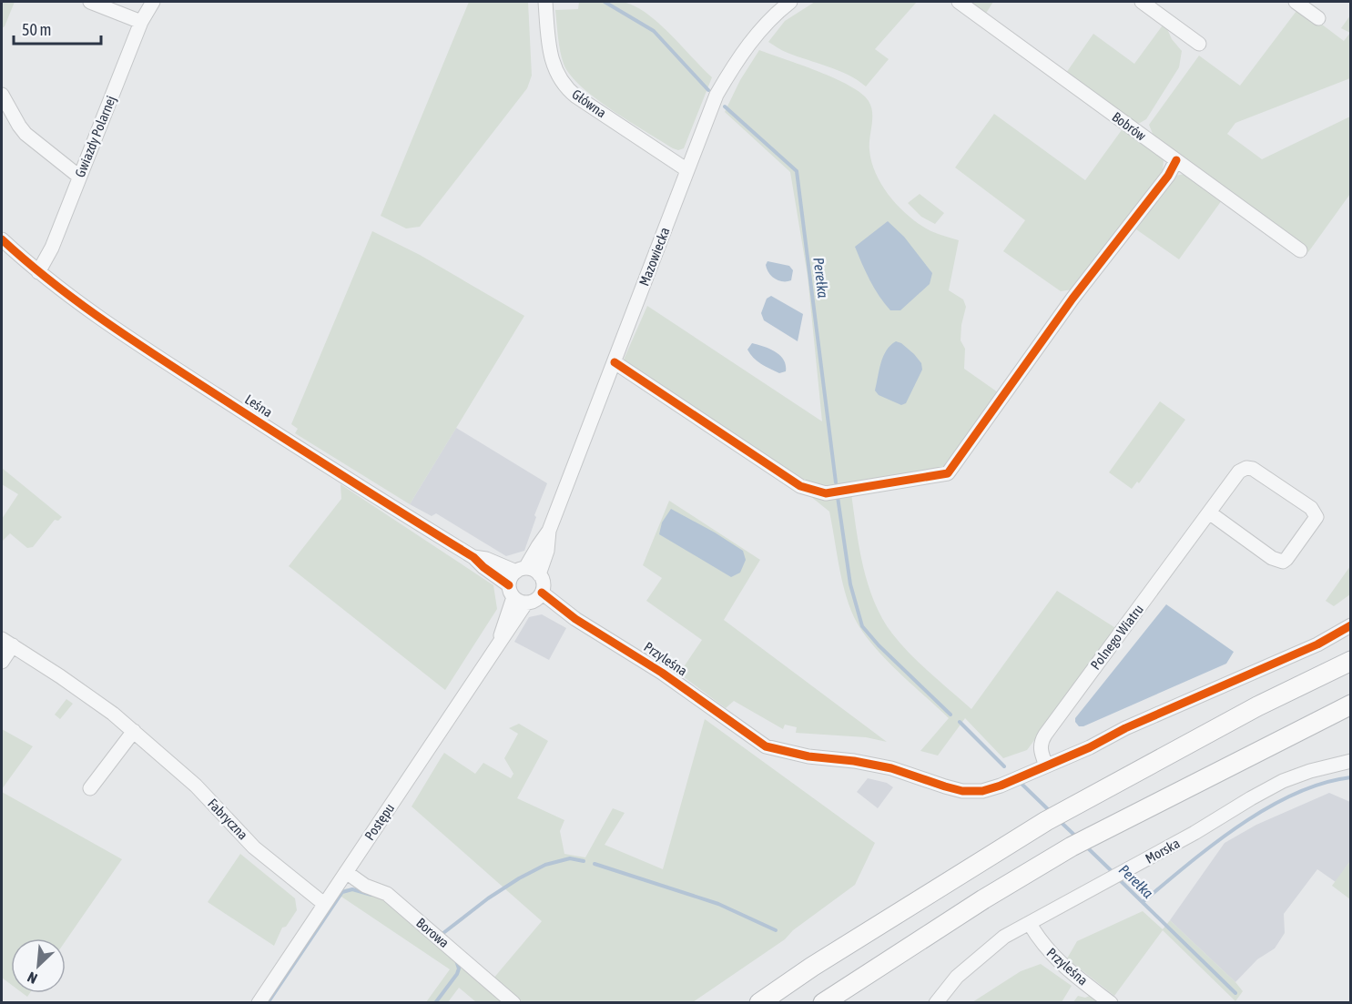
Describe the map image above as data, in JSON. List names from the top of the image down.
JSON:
{
  "streets": {
    "street": [
      "Główna",
      "Bobrów",
      "Gwiazdy Polarnej",
      "Mazowiecka",
      "Leśna",
      "Polnego Wiatru",
      "Przyleśna",
      "Fabryczna",
      "Postępu",
      "Morska",
      "Borowa"
    ]
  },
  "crossings": [
    ["Główna", "Mazowiecka"],
    ["Gwiazdy Polarnej", "Leśna"],
    ["Mazowiecka", "Leśna"],
    ["Mazowiecka", "Przyleśna"],
    ["Mazowiecka", "Postępu"],
    ["Leśna", "Przyleśna"],
    ["Leśna", "Postępu"],
    ["Polnego Wiatru", "Przyleśna"],
    ["Przyleśna", "Postępu"],
    ["Przyleśna", "Morska"],
    ["Fabryczna", "Postępu"],
    ["Postępu", "Borowa"]
  ],
  "water": ["Perełka"],
  "scale_bar": "50 m",
  "north": "bottom left"
}
